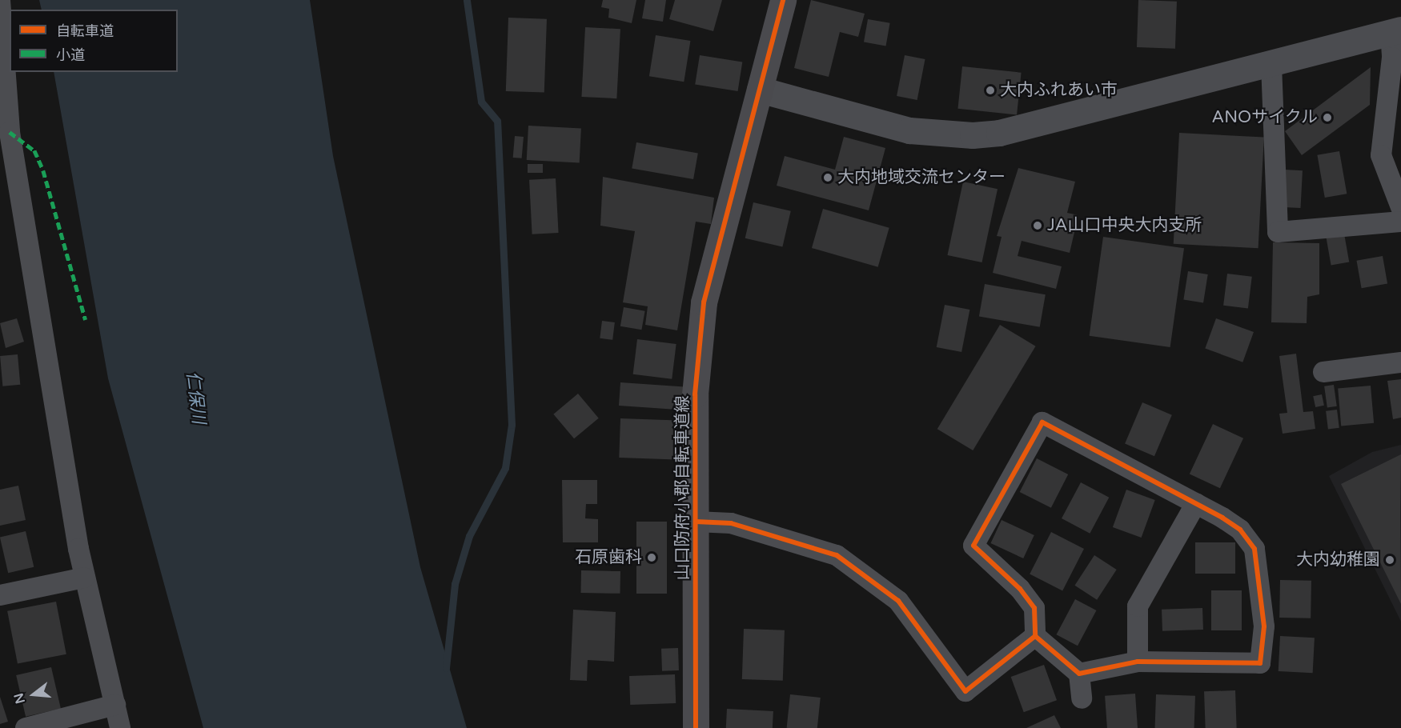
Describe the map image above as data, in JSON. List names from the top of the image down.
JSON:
{
  "streets": {
    "main road": ["山口防府小郡自転車道線"]
  },
  "water": ["仁保川"],
  "places": [
    "大内ふれあい市",
    "ANOサイクル",
    "大内地域交流センター",
    "JA山口中央大内支所",
    "石原歯科",
    "大内幼稚園"
  ],
  "legend": ["自転車道", "小道"],
  "north": "left"
}
